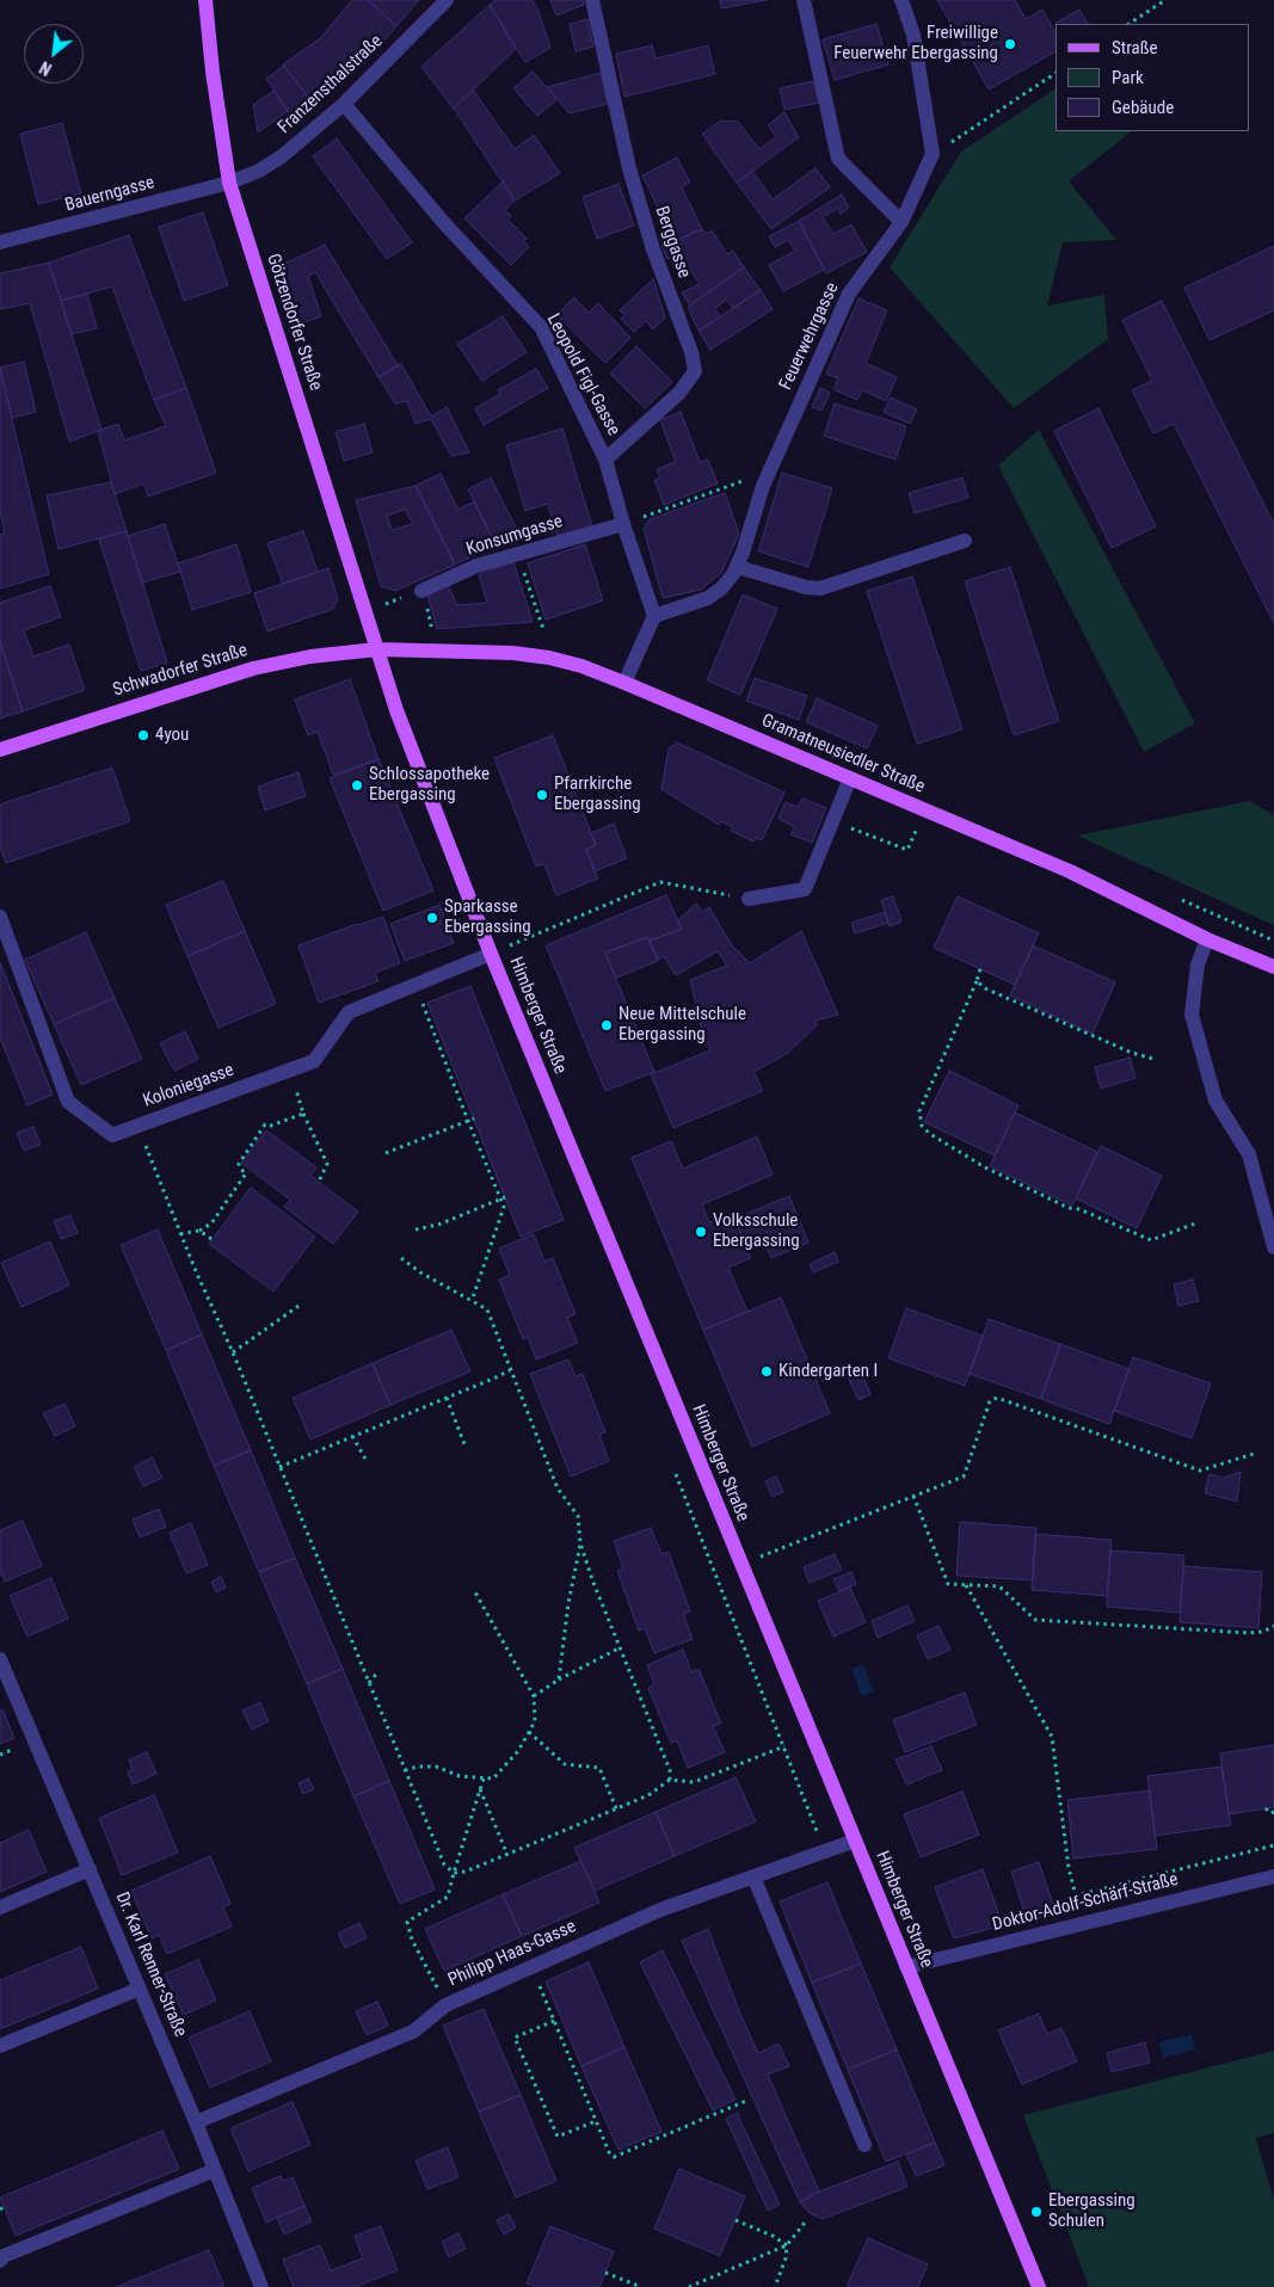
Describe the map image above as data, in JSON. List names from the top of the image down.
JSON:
{
  "streets": {
    "main road": [
      "Götzendorfer Straße",
      "Schwadorfer Straße",
      "Gramatneusiedler Straße",
      "Himberger Straße"
    ],
    "street": [
      "Franzensthalstraße",
      "Bauerngasse",
      "Berggasse",
      "Feuerwehrgasse",
      "Leopold Figl-Gasse",
      "Konsumgasse",
      "Koloniegasse",
      "Doktor-Adolf-Schärf-Straße",
      "Philipp Haas-Gasse",
      "Dr. Karl Renner-Straße"
    ]
  },
  "crossings": [
    ["Franzensthalstraße", "Bauerngasse"],
    ["Franzensthalstraße", "Götzendorfer Straße"],
    ["Franzensthalstraße", "Leopold Figl-Gasse"],
    ["Bauerngasse", "Götzendorfer Straße"],
    ["Berggasse", "Leopold Figl-Gasse"],
    ["Götzendorfer Straße", "Schwadorfer Straße"],
    ["Götzendorfer Straße", "Gramatneusiedler Straße"],
    ["Götzendorfer Straße", "Himberger Straße"],
    ["Feuerwehrgasse", "Leopold Figl-Gasse"],
    ["Leopold Figl-Gasse", "Konsumgasse"],
    ["Schwadorfer Straße", "Gramatneusiedler Straße"],
    ["Schwadorfer Straße", "Himberger Straße"],
    ["Gramatneusiedler Straße", "Himberger Straße"],
    ["Himberger Straße", "Koloniegasse"],
    ["Himberger Straße", "Doktor-Adolf-Schärf-Straße"],
    ["Himberger Straße", "Philipp Haas-Gasse"],
    ["Philipp Haas-Gasse", "Dr. Karl Renner-Straße"]
  ],
  "places": [
    "Freiwillige Feuerwehr Ebergassing",
    "4you",
    "Schlossapotheke Ebergassing",
    "Pfarrkirche Ebergassing",
    "Sparkasse Ebergassing",
    "Neue Mittelschule Ebergassing",
    "Volksschule Ebergassing",
    "Kindergarten I",
    "Ebergassing Schulen"
  ],
  "legend": ["Straße", "Park", "Gebäude"],
  "north": "bottom left"
}
